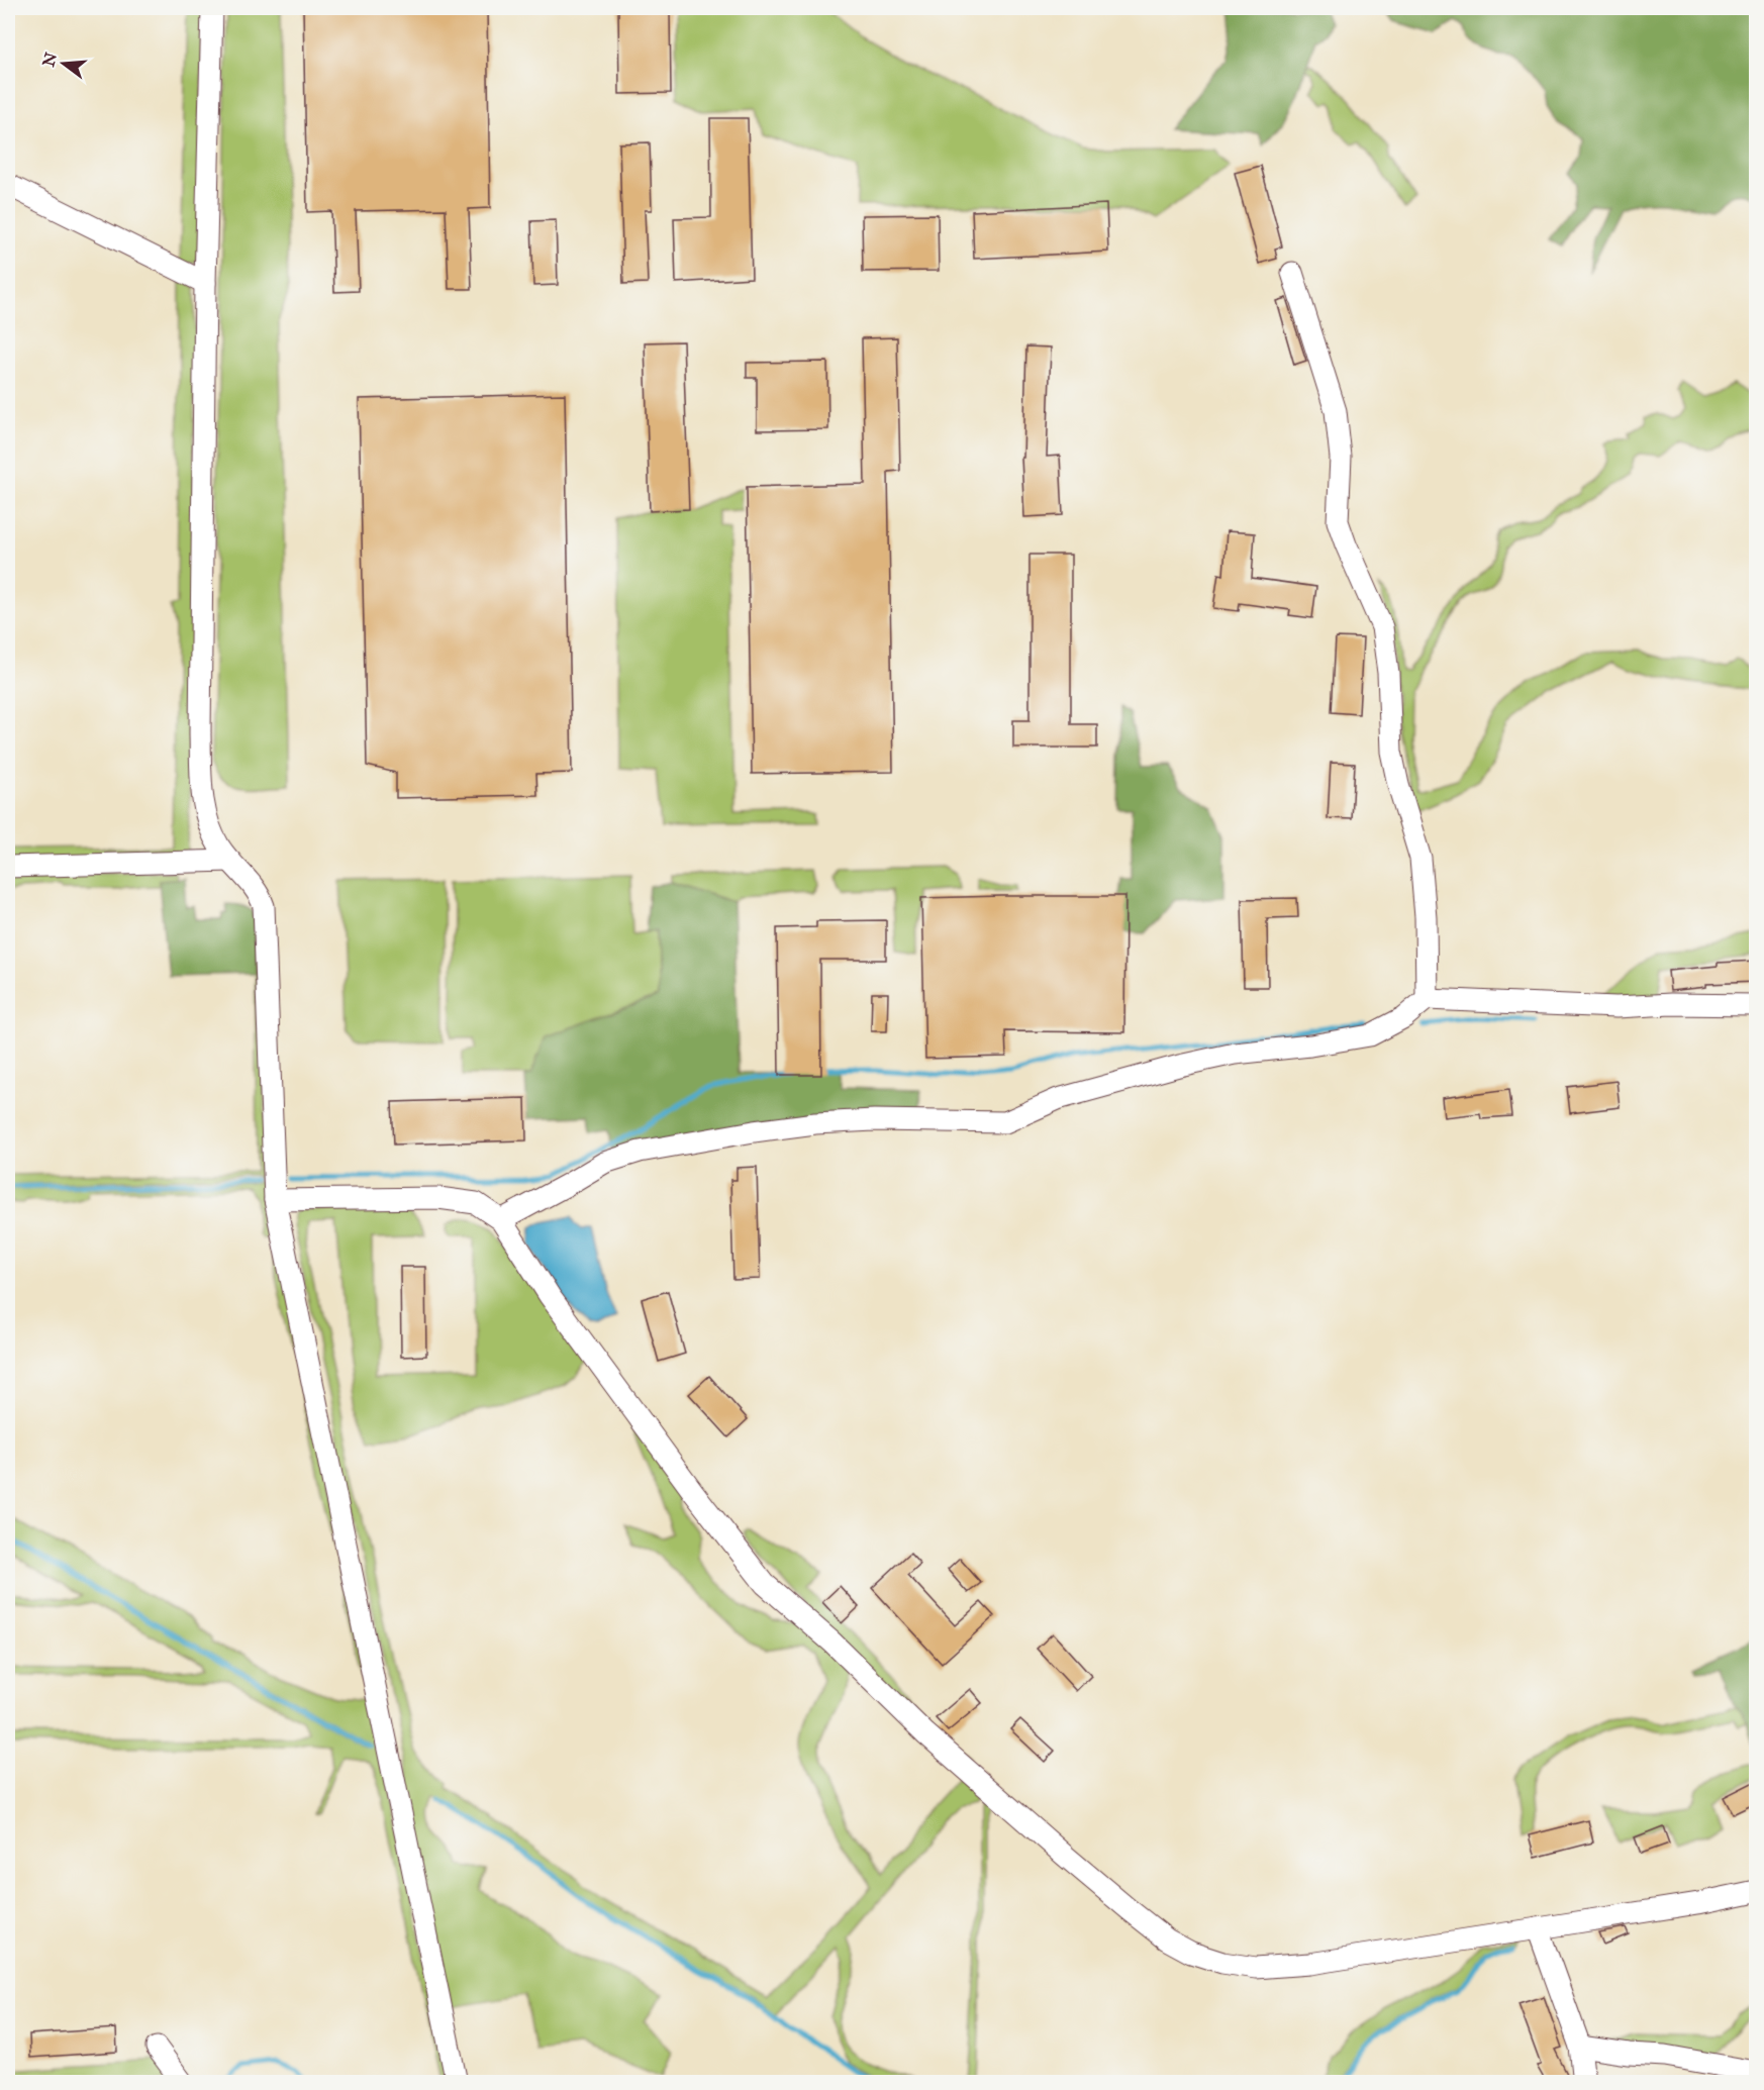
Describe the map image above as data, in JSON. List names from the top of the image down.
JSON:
{
  "north": "left"
}
